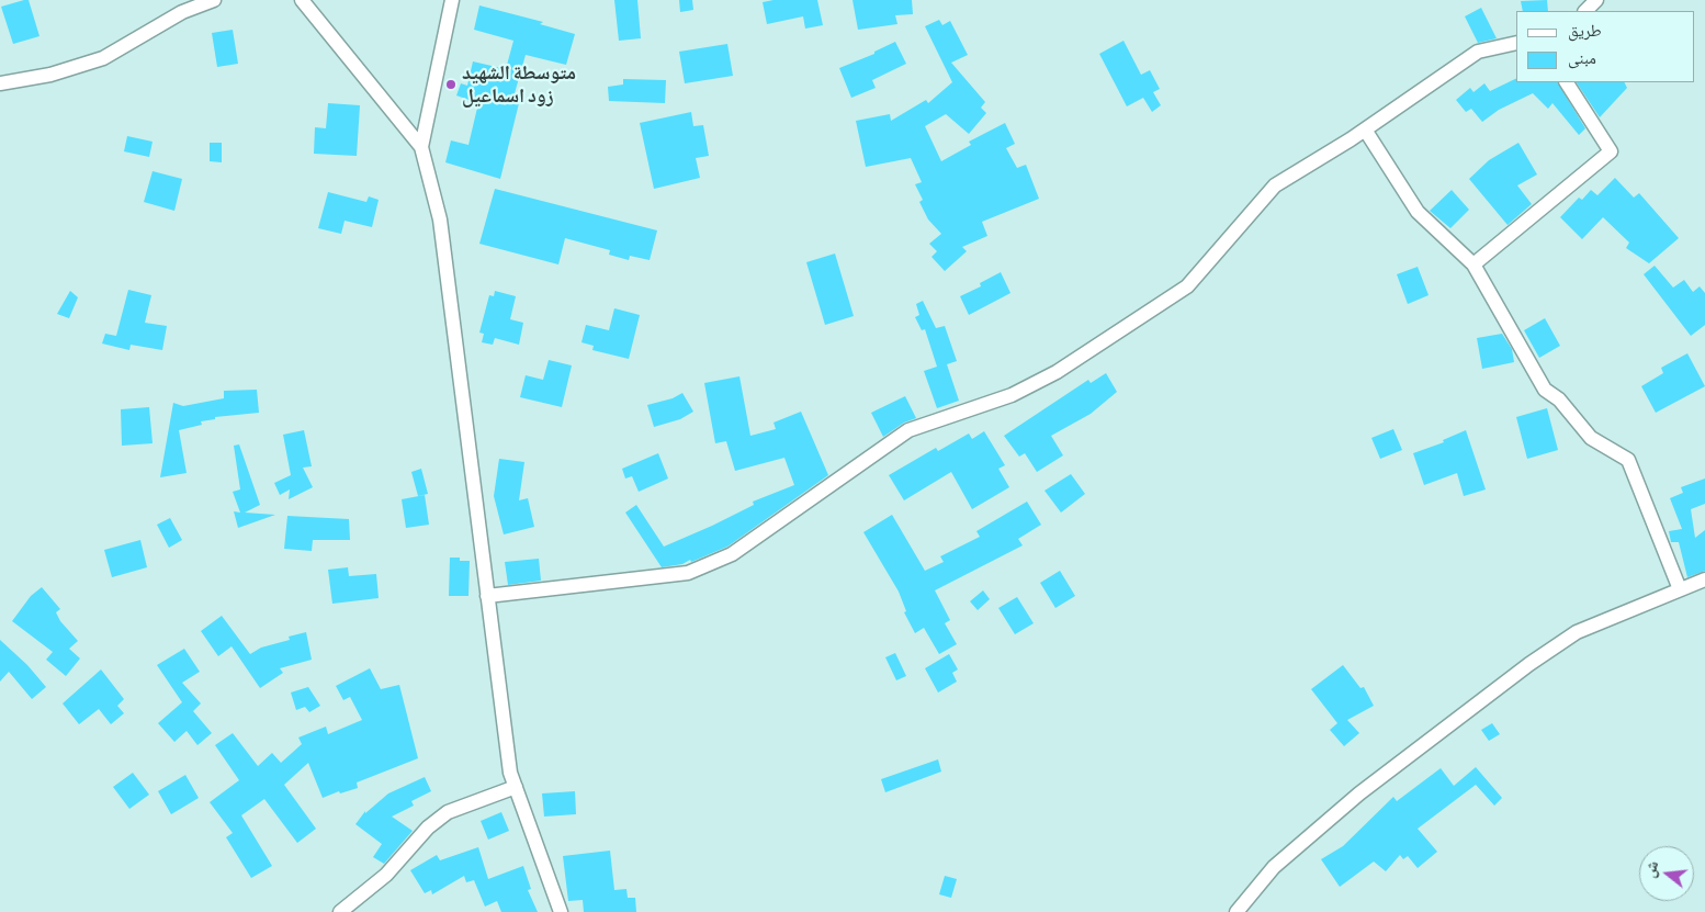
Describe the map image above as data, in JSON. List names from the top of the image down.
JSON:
{
  "places": ["متوسطة الشهيد زود اسماعيل"],
  "legend": ["طريق", "مبنى"],
  "north": "left"
}
